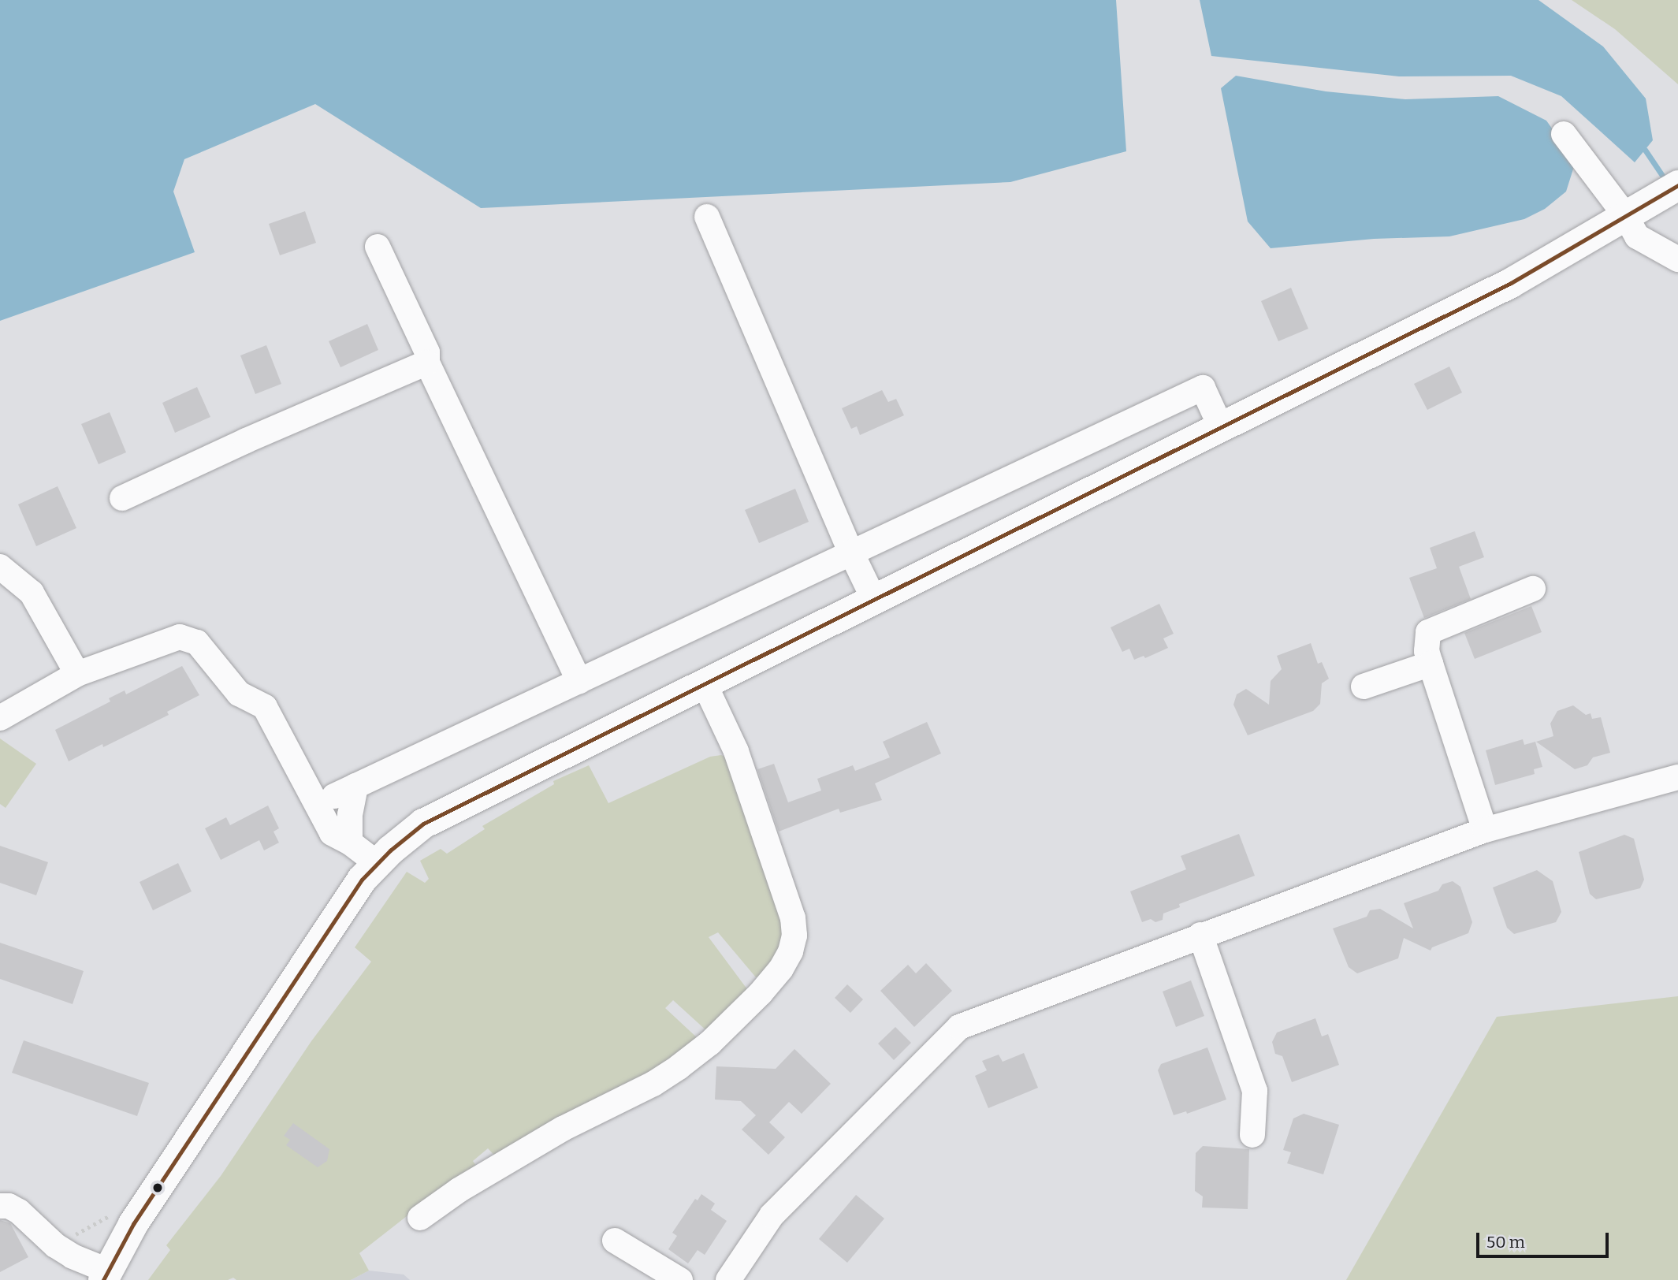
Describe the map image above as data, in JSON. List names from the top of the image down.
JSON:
{
  "scale_bar": "50 m"
}
